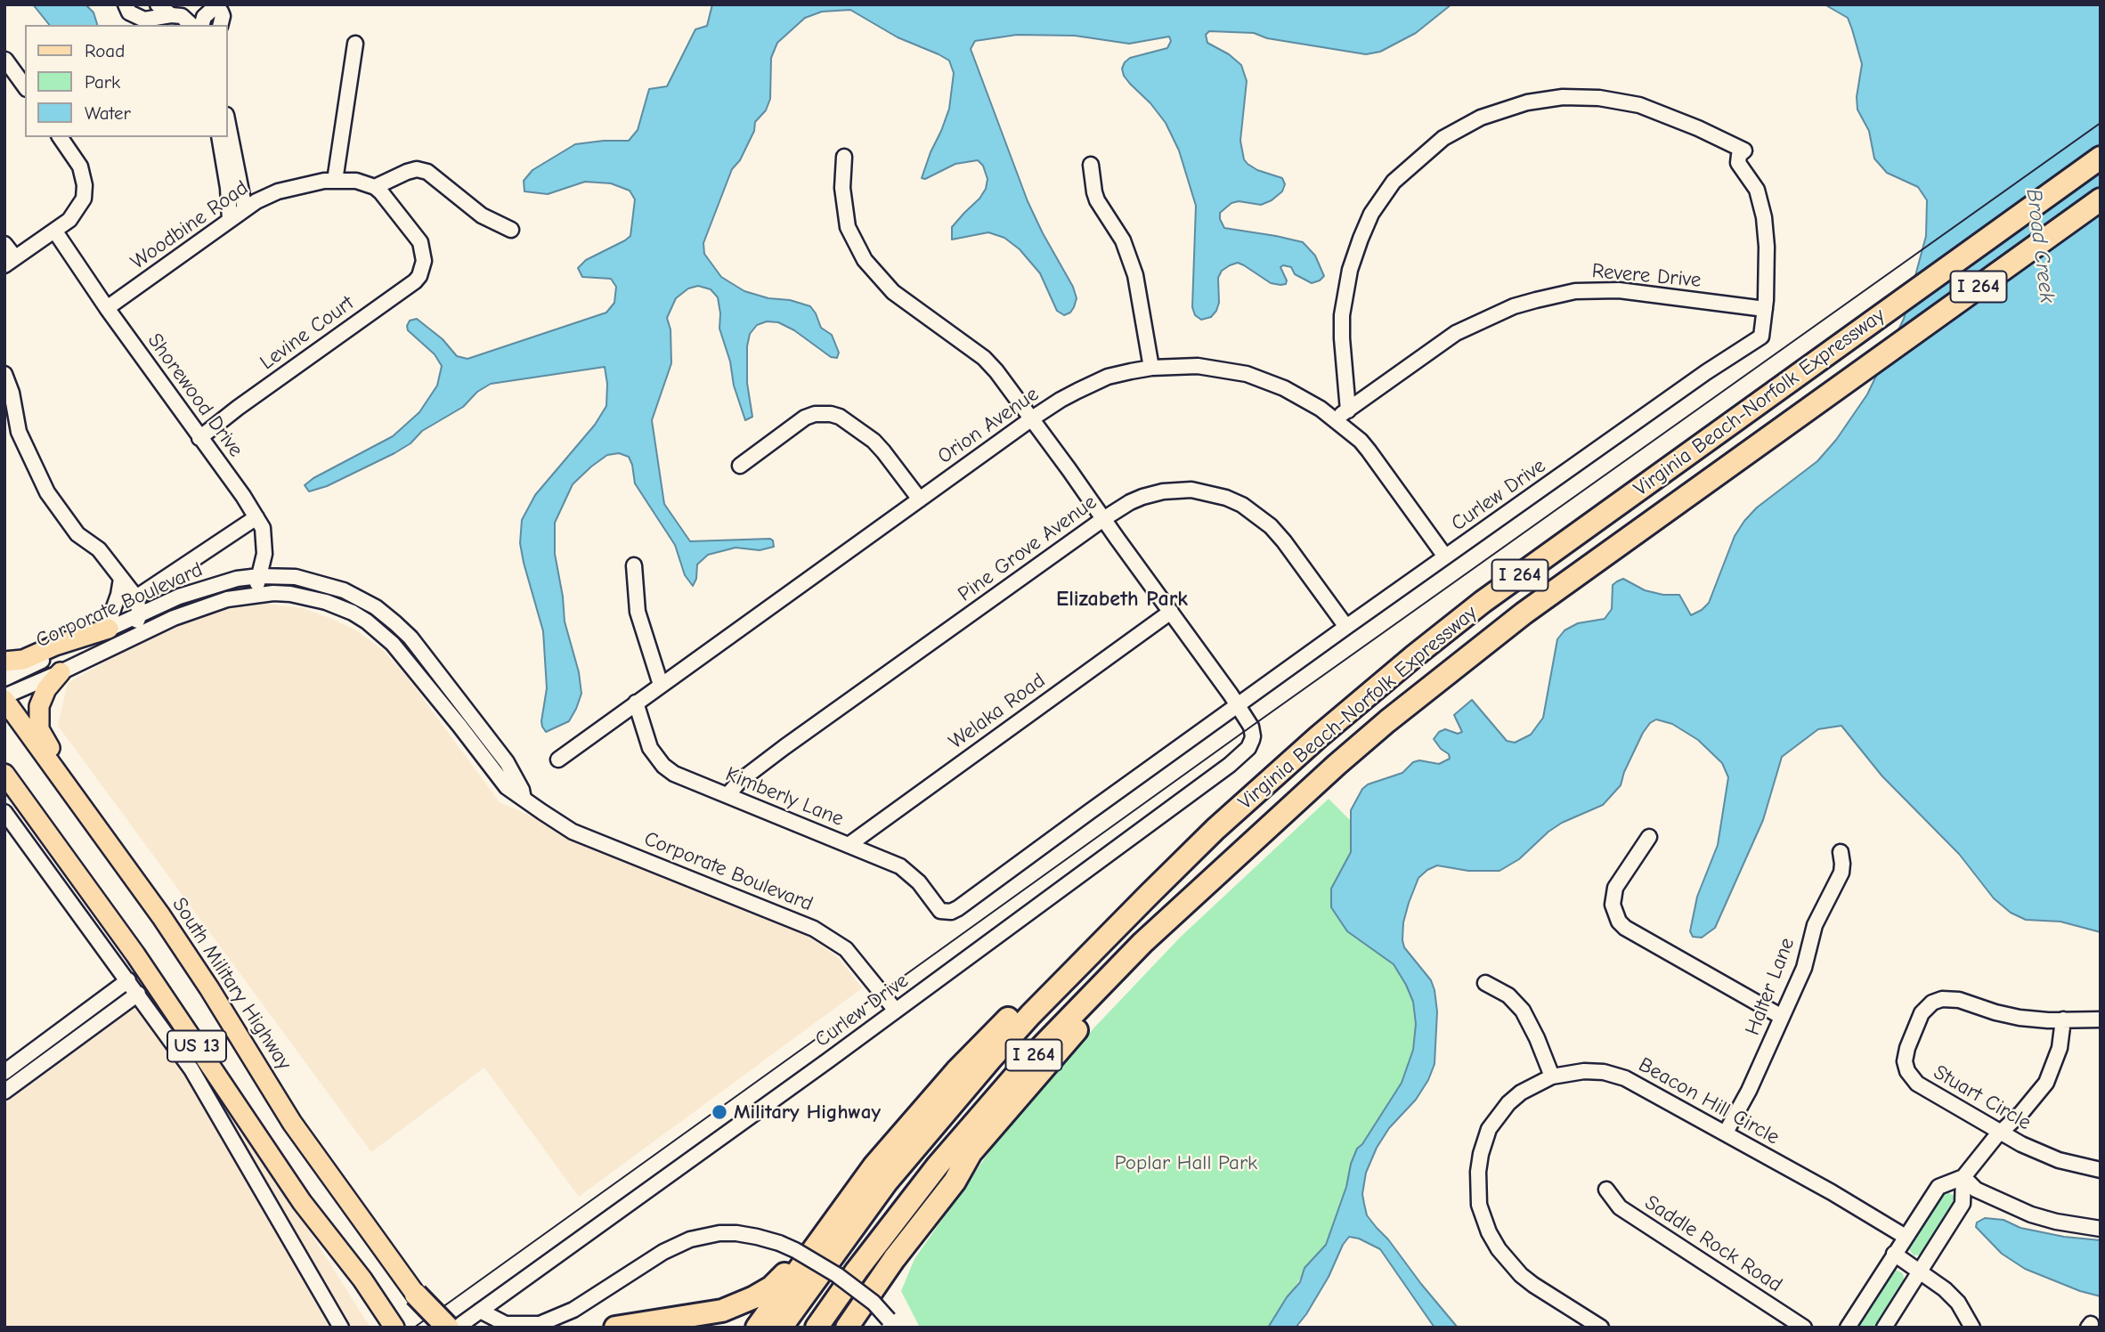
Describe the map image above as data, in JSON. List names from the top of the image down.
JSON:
{
  "streets": {
    "highway": ["I 264", "Virginia Beach-Norfolk Expressway"],
    "main road": ["South Military Highway", "US 13"],
    "street": [
      "Woodbine Road",
      "Revere Drive",
      "Levine Court",
      "Shorewood Drive",
      "Orion Avenue",
      "Curlew Drive",
      "Pine Grove Avenue",
      "Corporate Boulevard",
      "Welaka Road",
      "Kimberly Lane",
      "Halter Lane",
      "Stuart Circle",
      "Beacon Hill Circle",
      "Saddle Rock Road"
    ]
  },
  "crossings": [
    ["Woodbine Road", "Levine Court"],
    ["Woodbine Road", "Shorewood Drive"],
    ["Revere Drive", "Orion Avenue"],
    ["Revere Drive", "Curlew Drive"],
    ["Levine Court", "Shorewood Drive"],
    ["Shorewood Drive", "Corporate Boulevard"],
    ["Orion Avenue", "Curlew Drive"],
    ["Orion Avenue", "Kimberly Lane"],
    ["Curlew Drive", "Pine Grove Avenue"],
    ["Curlew Drive", "Corporate Boulevard"],
    ["Curlew Drive", "Kimberly Lane"],
    ["Pine Grove Avenue", "Kimberly Lane"],
    ["Corporate Boulevard", "South Military Highway"],
    ["Welaka Road", "Kimberly Lane"],
    ["Halter Lane", "Beacon Hill Circle"]
  ],
  "districts": ["Elizabeth Park"],
  "water": ["Broad Creek"],
  "parks": ["Poplar Hall Park"],
  "places": ["Military Highway"],
  "legend": ["Road", "Park", "Water"]
}
